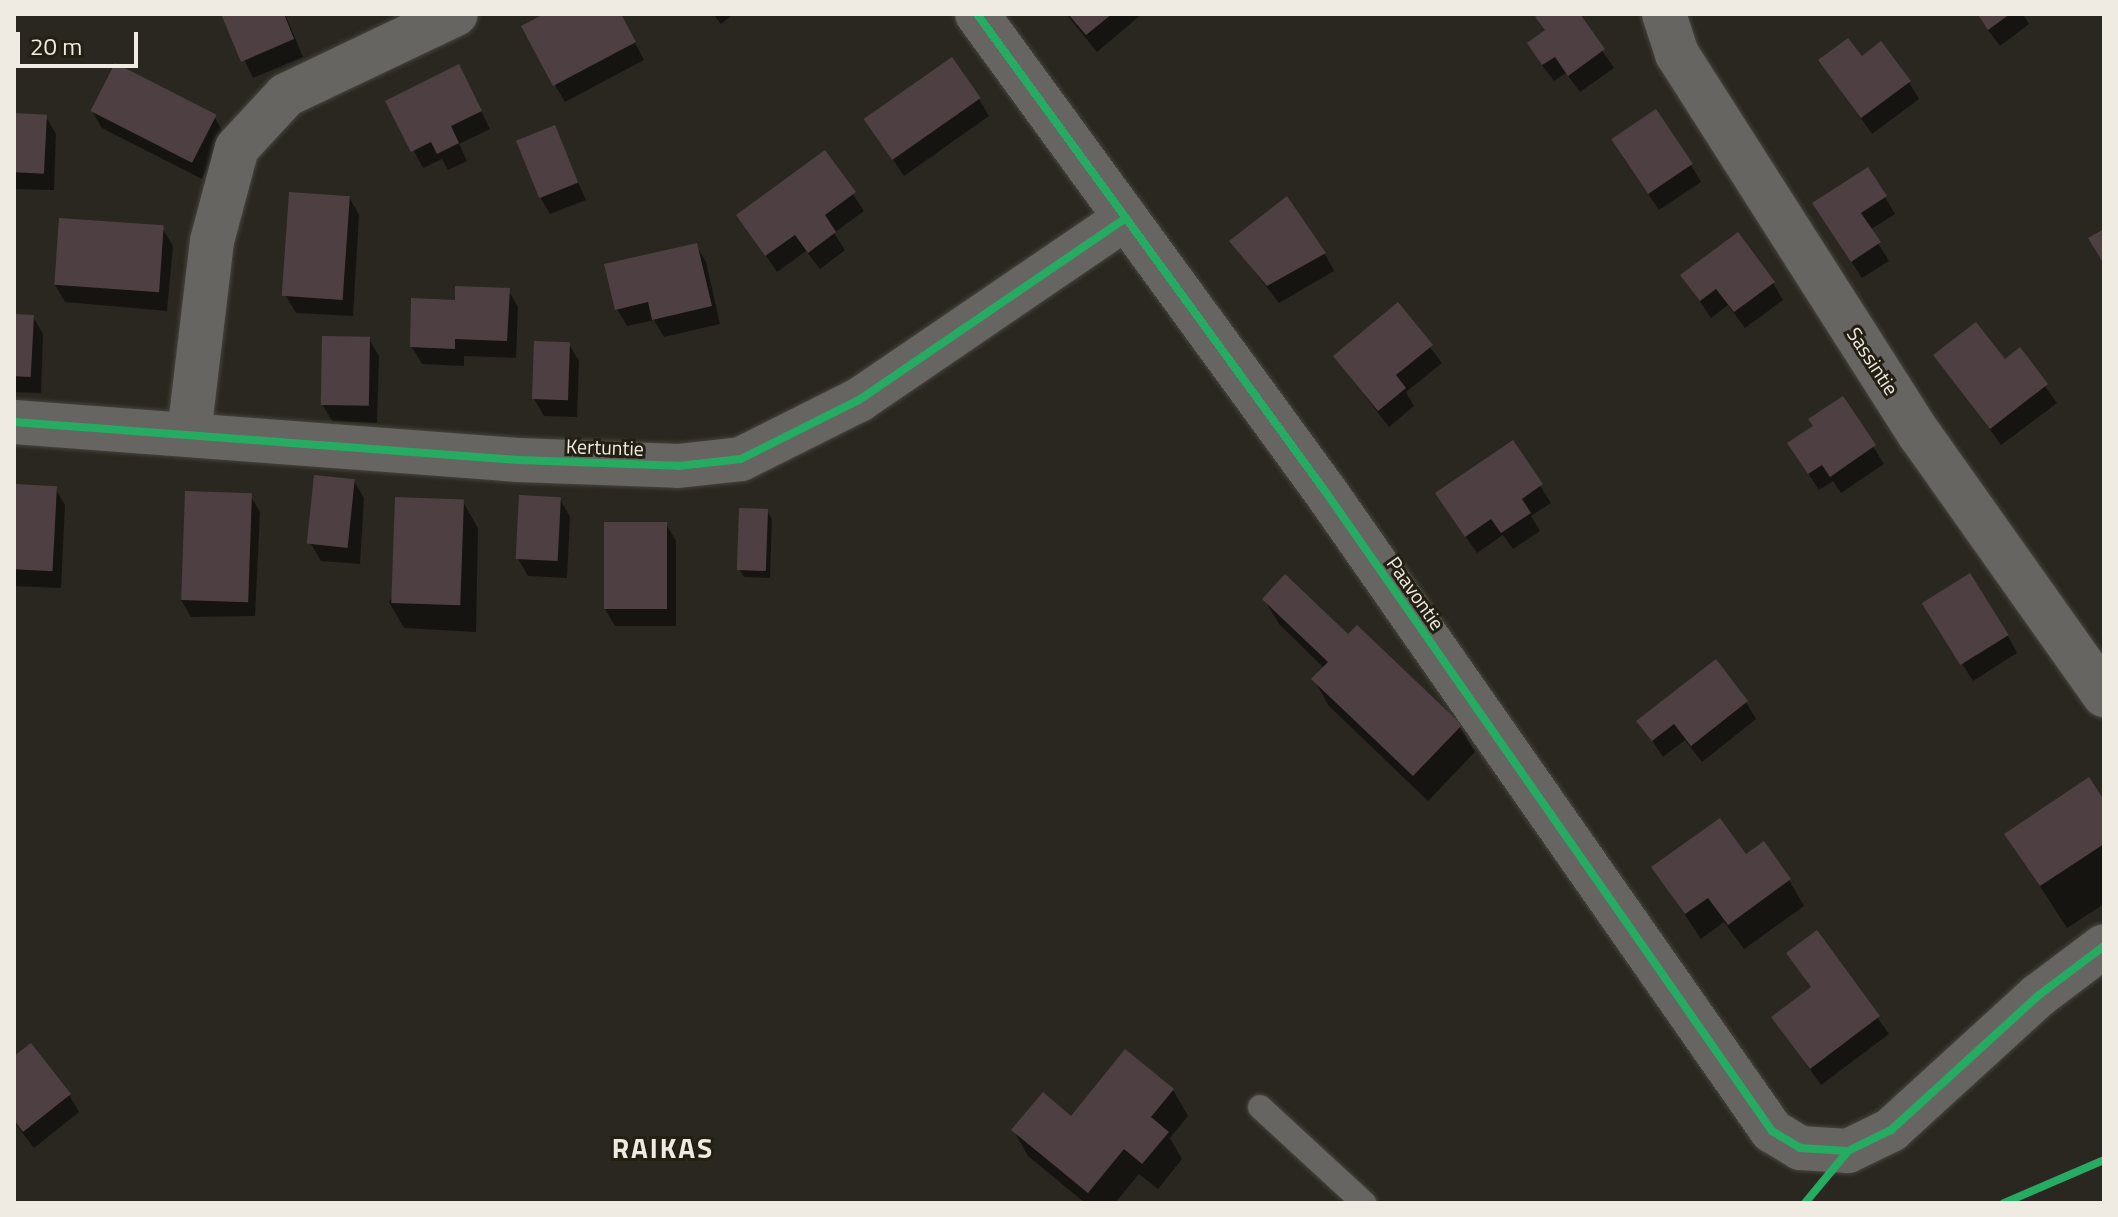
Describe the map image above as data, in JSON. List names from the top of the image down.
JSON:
{
  "streets": {
    "street": ["Sassintie", "Kertuntie", "Paavontie"]
  },
  "crossings": [
    ["Kertuntie", "Paavontie"]
  ],
  "districts": ["RAIKAS"],
  "scale_bar": "20 m"
}
